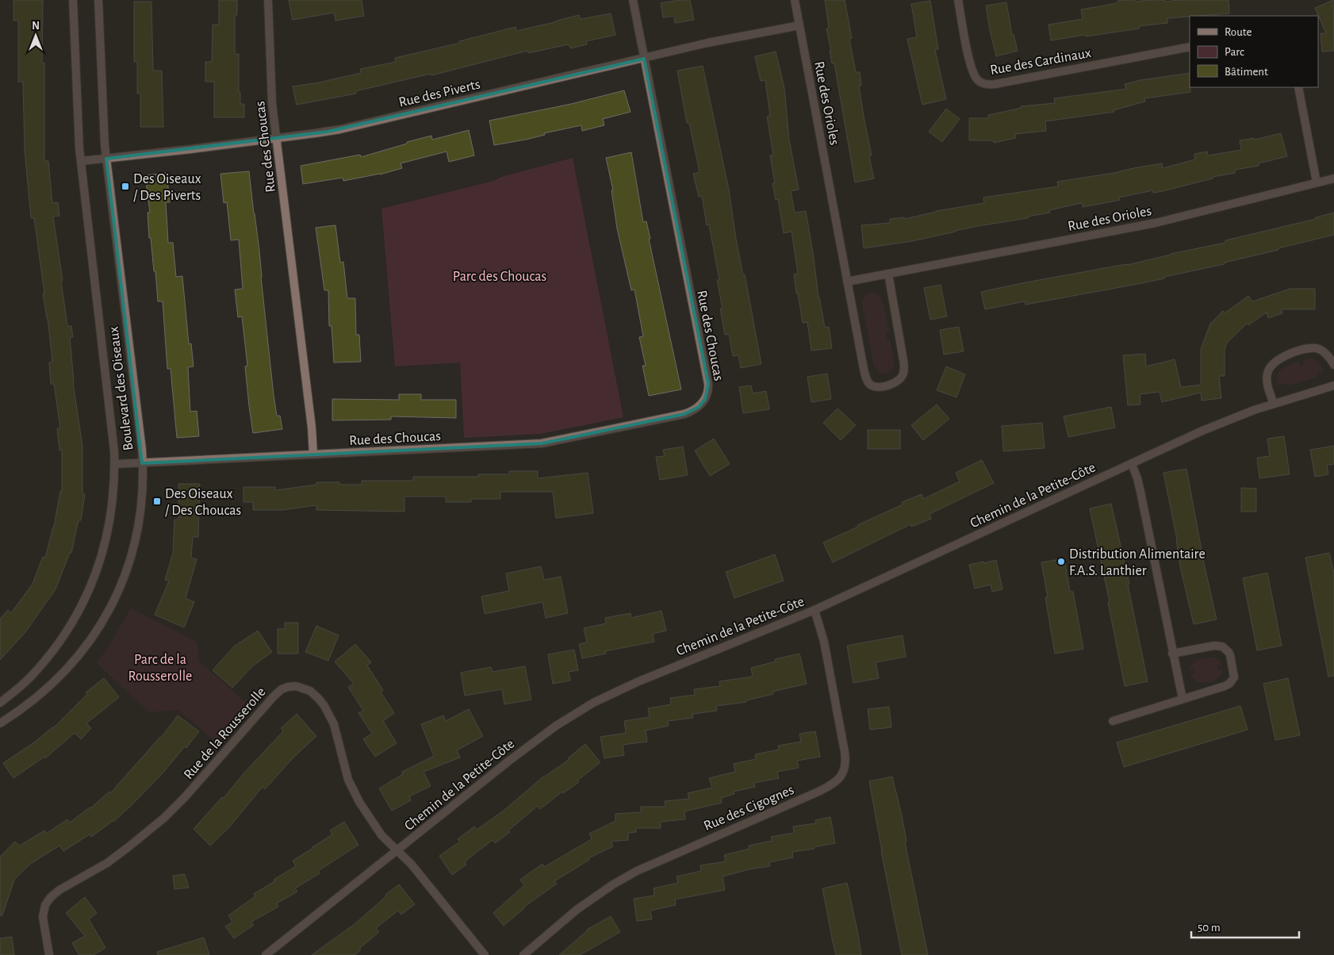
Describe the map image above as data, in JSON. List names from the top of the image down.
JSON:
{
  "streets": {
    "street": [
      "Rue des Cardinaux",
      "Rue des Piverts",
      "Rue des Orioles",
      "Rue des Choucas",
      "Boulevard des Oiseaux",
      "Chemin de la Petite-Côte",
      "Rue de la Rousserolle",
      "Rue des Cigognes"
    ]
  },
  "crossings": [
    ["Rue des Piverts", "Rue des Orioles"],
    ["Rue des Piverts", "Rue des Choucas"],
    ["Rue des Piverts", "Boulevard des Oiseaux"],
    ["Rue des Choucas", "Boulevard des Oiseaux"],
    ["Chemin de la Petite-Côte", "Rue de la Rousserolle"],
    ["Chemin de la Petite-Côte", "Rue des Cigognes"]
  ],
  "parks": ["Parc des Choucas", "Parc de la Rousserolle"],
  "places": {
    "transit": ["Des Oiseaux / Des Piverts", "Des Oiseaux / Des Choucas"],
    "other": ["Distribution Alimentaire F.A.S. Lanthier"]
  },
  "legend": ["Route", "Parc", "Bâtiment"],
  "scale_bar": "50 m",
  "north": "top"
}
